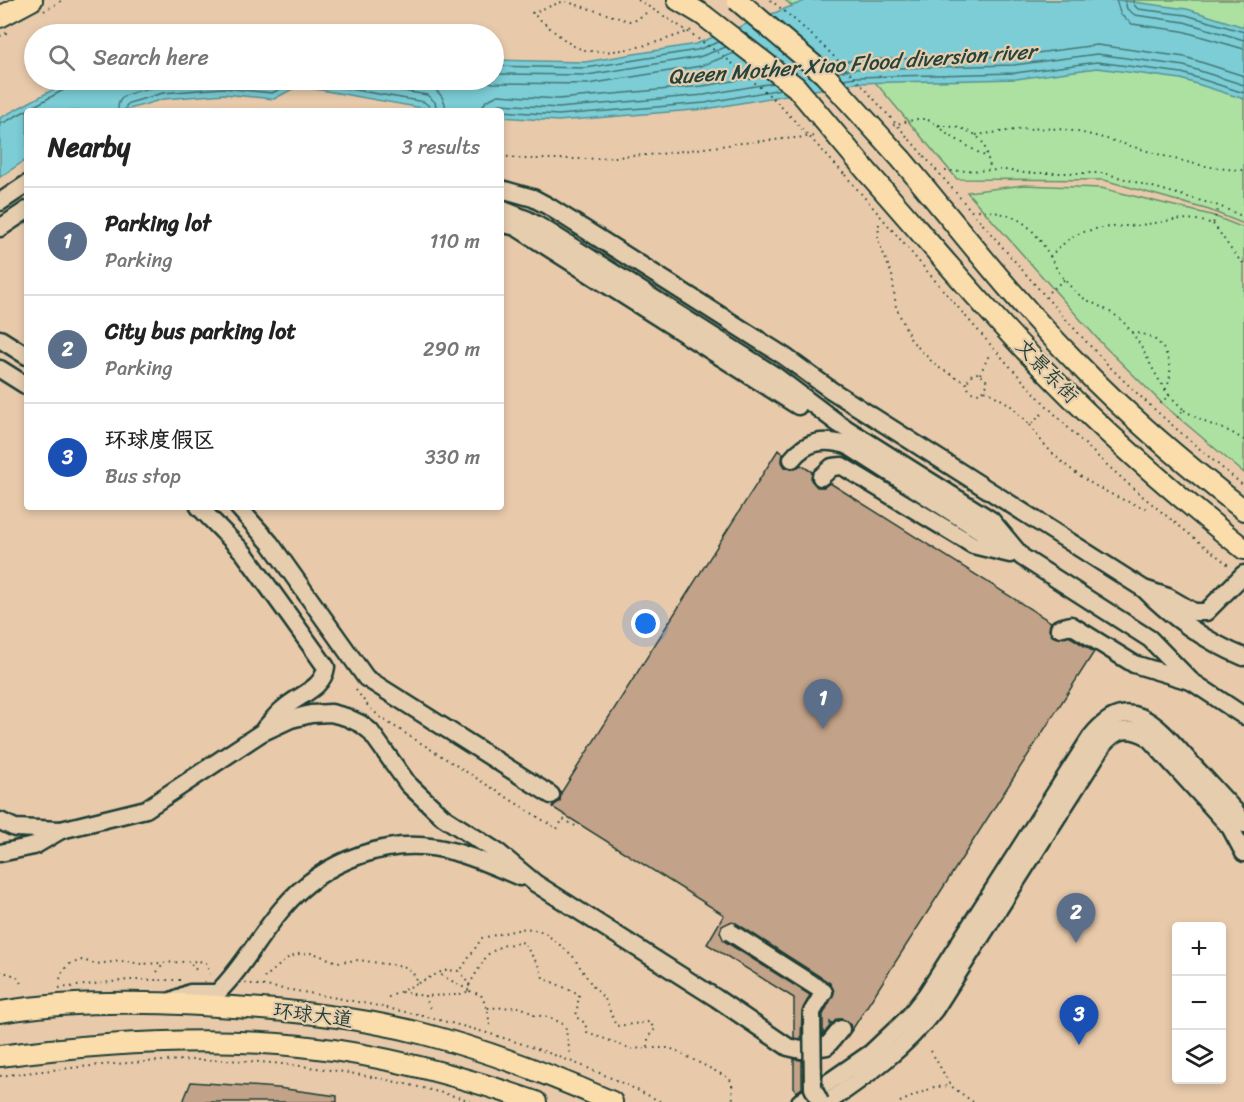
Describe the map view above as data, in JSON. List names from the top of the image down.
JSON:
{
  "streets": {
    "main road": ["文景东街", "环球大道"]
  },
  "water": ["Queen Mother Xiao Flood diversion river"],
  "page": {
    "search": "Search here",
    "heading": ["Nearby", "3 results"],
    "list": [
      {
        "mark": "1",
        "name": "Parking lot",
        "note": "Parking",
        "value": "110 m"
      },
      {
        "mark": "2",
        "name": "City bus parking lot",
        "note": "Parking",
        "value": "290 m"
      },
      {
        "mark": "3",
        "name": "环球度假区",
        "note": "Bus stop",
        "value": "330 m"
      }
    ],
    "pins": ["1", "2", "3"],
    "map_buttons": ["+", "−"]
  }
}
